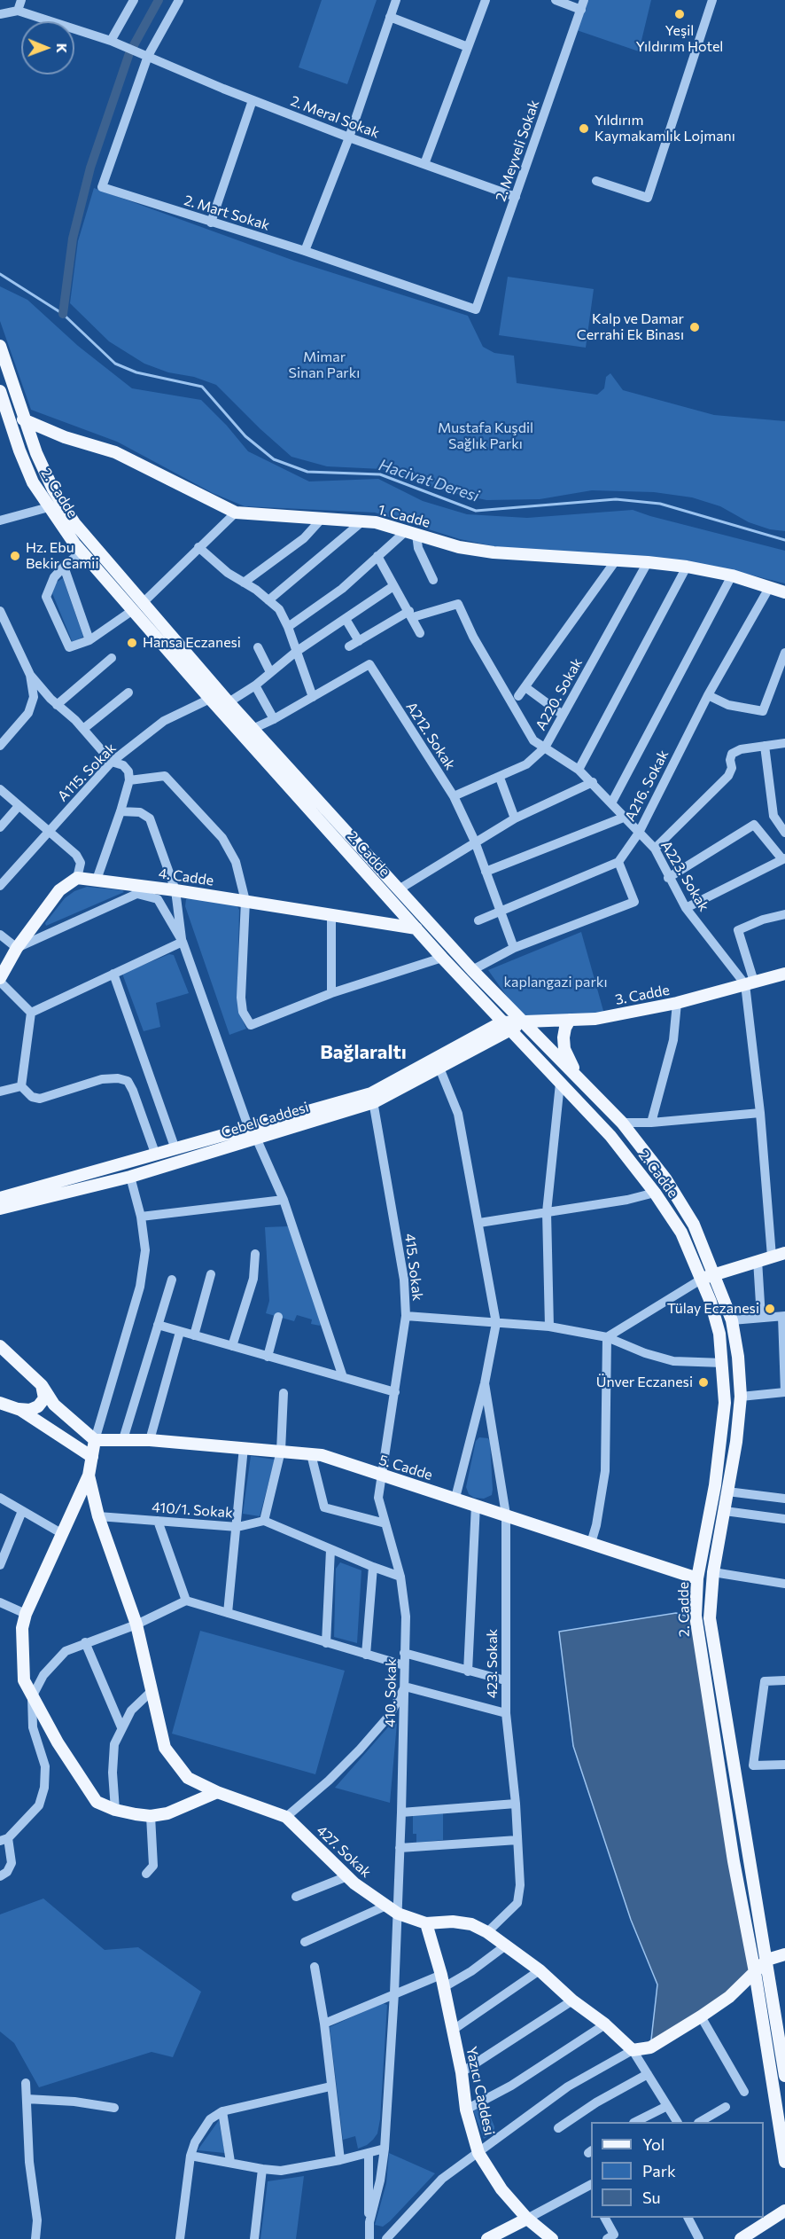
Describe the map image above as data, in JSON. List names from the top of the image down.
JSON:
{
  "streets": {
    "main road": [
      "2. Cadde",
      "1. Cadde",
      "4. Cadde",
      "3. Cadde",
      "Cebel Caddesi",
      "5. Cadde",
      "427. Sokak",
      "Yazıcı Caddesi"
    ],
    "street": [
      "2. Meral Sokak",
      "2. Meyveli Sokak",
      "2. Mart Sokak",
      "A220. Sokak",
      "A212. Sokak",
      "A115. Sokak",
      "A216. Sokak",
      "A223. Sokak",
      "415. Sokak",
      "410/1. Sokak",
      "423. Sokak",
      "410. Sokak"
    ]
  },
  "crossings": [
    ["2. Meral Sokak", "2. Meyveli Sokak"],
    ["2. Meral Sokak", "2. Mart Sokak"],
    ["2. Meyveli Sokak", "2. Mart Sokak"],
    ["2. Cadde", "1. Cadde"],
    ["2. Cadde", "A212. Sokak"],
    ["2. Cadde", "A115. Sokak"],
    ["2. Cadde", "4. Cadde"],
    ["2. Cadde", "3. Cadde"],
    ["2. Cadde", "Cebel Caddesi"],
    ["2. Cadde", "5. Cadde"],
    ["1. Cadde", "A220. Sokak"],
    ["1. Cadde", "A216. Sokak"],
    ["A220. Sokak", "A212. Sokak"],
    ["A220. Sokak", "A223. Sokak"],
    ["A216. Sokak", "A223. Sokak"],
    ["A223. Sokak", "3. Cadde"],
    ["3. Cadde", "Cebel Caddesi"],
    ["Cebel Caddesi", "415. Sokak"],
    ["415. Sokak", "5. Cadde"],
    ["415. Sokak", "410. Sokak"],
    ["5. Cadde", "423. Sokak"],
    ["5. Cadde", "410. Sokak"],
    ["5. Cadde", "427. Sokak"],
    ["410/1. Sokak", "427. Sokak"],
    ["423. Sokak", "427. Sokak"],
    ["410. Sokak", "427. Sokak"],
    ["427. Sokak", "Yazıcı Caddesi"]
  ],
  "districts": ["Bağlaraltı"],
  "water": ["Hacivat Deresi"],
  "parks": ["Mimar Sinan Parkı", "Mustafa Kuşdil Sağlık Parkı", "kaplangazi parkı"],
  "places": [
    "Yeşil Yıldırım Hotel",
    "Yıldırım Kaymakamlık Lojmanı",
    "Kalp ve Damar Cerrahi Ek Binası",
    "Hz. Ebu Bekir Camii",
    "Hansa Eczanesi",
    "Tülay Eczanesi",
    "Ünver Eczanesi"
  ],
  "legend": ["Yol", "Park", "Su"],
  "north": "right"
}
